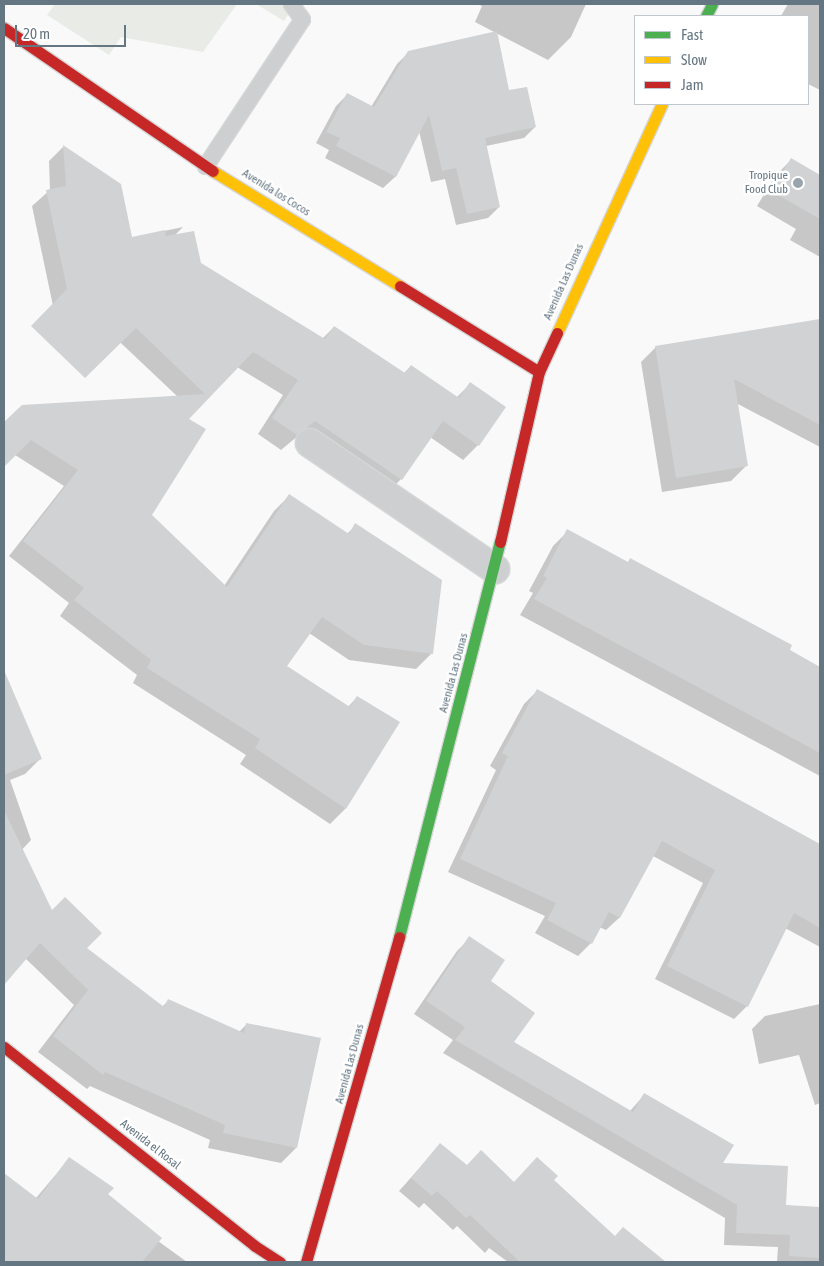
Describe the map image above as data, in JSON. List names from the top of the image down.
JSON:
{
  "streets": {
    "street": ["Avenida los Cocos", "Avenida Las Dunas", "Avenida el Rosal"]
  },
  "crossings": [
    ["Avenida los Cocos", "Avenida Las Dunas"]
  ],
  "places": ["Tropique Food Club"],
  "legend": ["Fast", "Slow", "Jam"],
  "scale_bar": "20 m"
}
